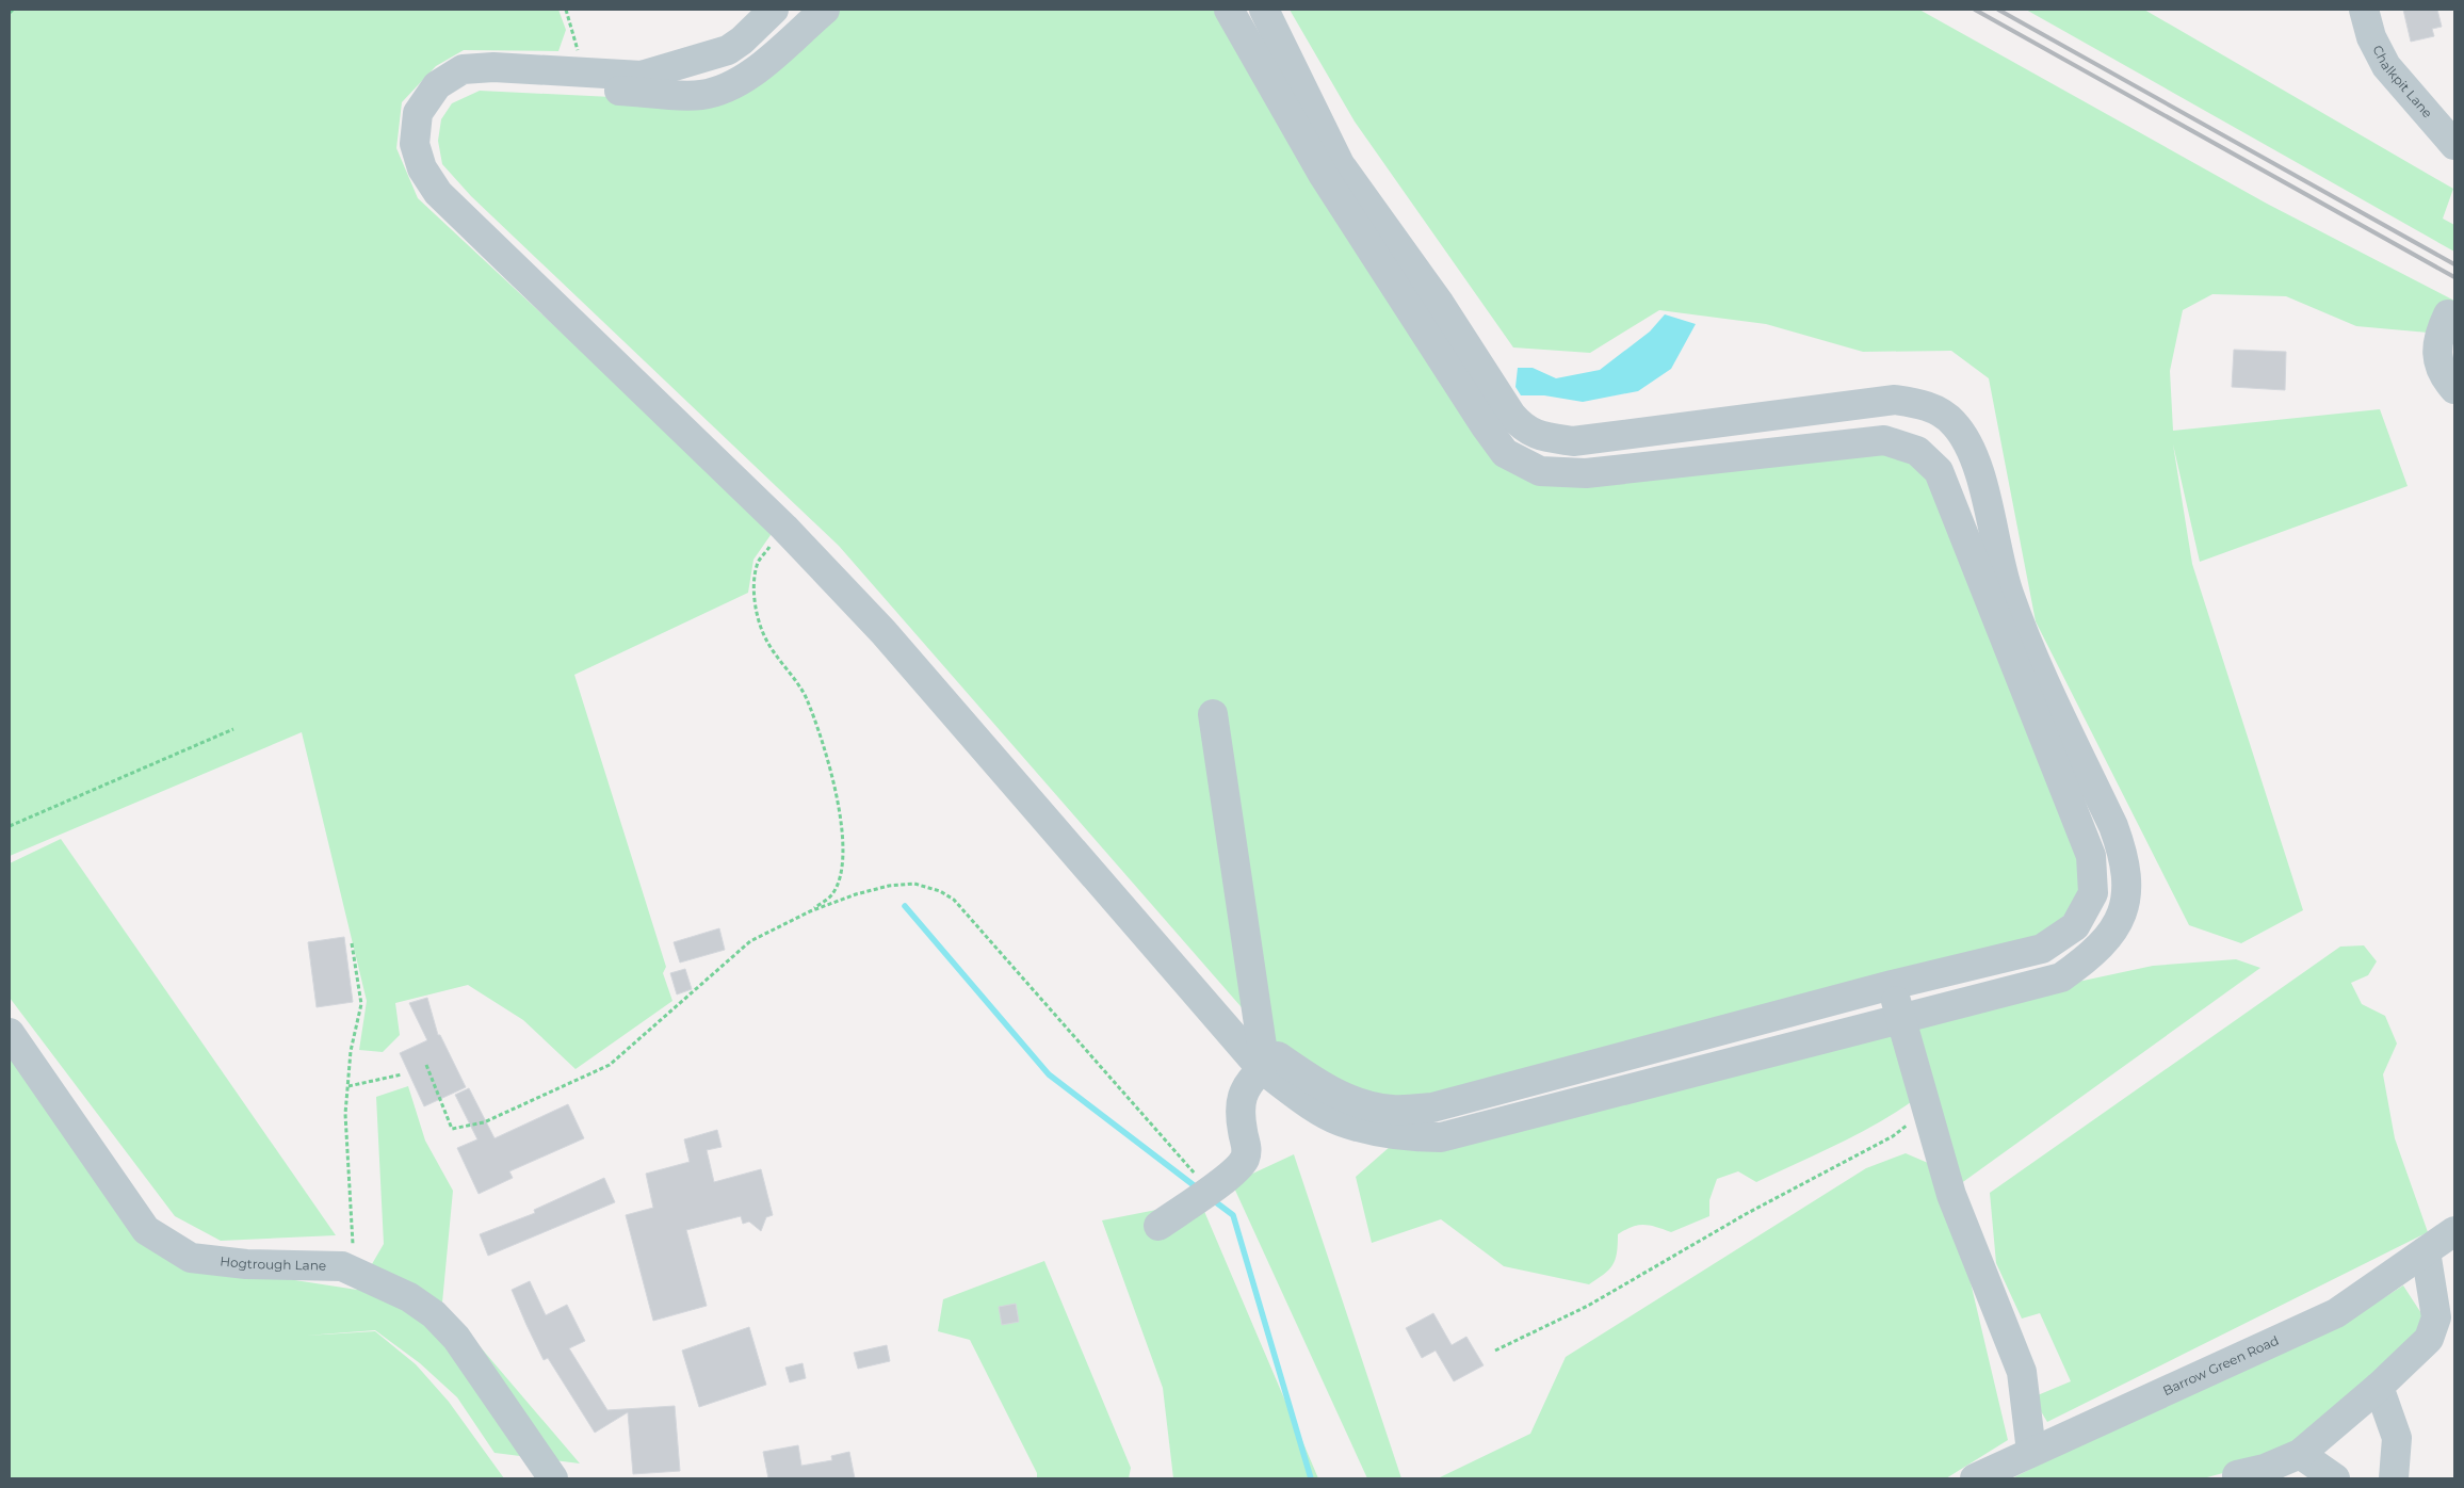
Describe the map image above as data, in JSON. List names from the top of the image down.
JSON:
{
  "streets": {
    "street": ["Chalkpit Lane", "Hogtrough Lane", "Barrow Green Road"]
  }
}
